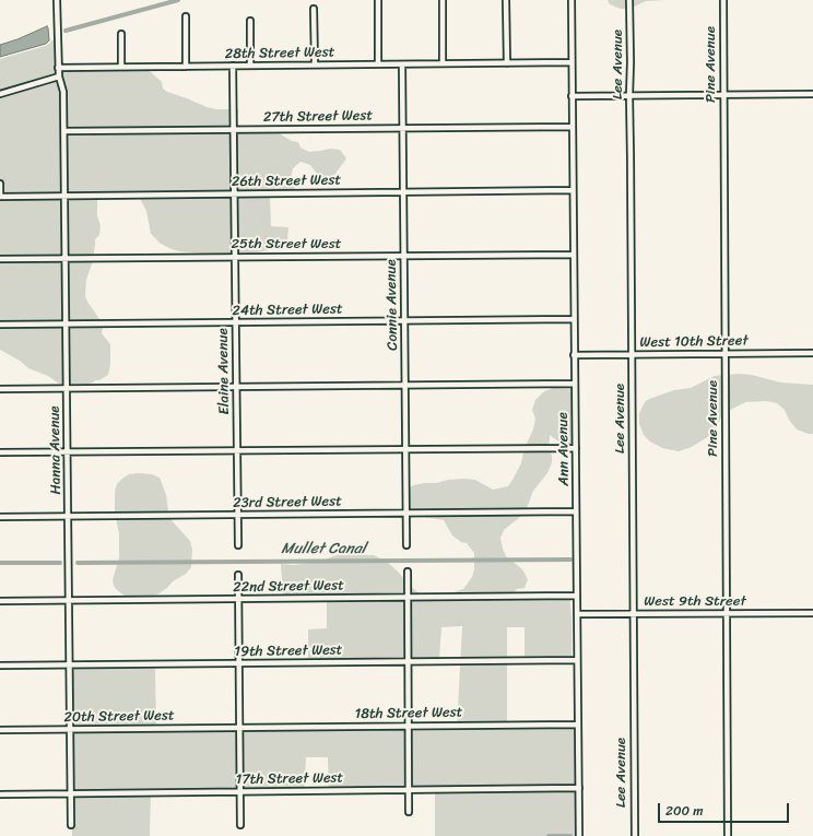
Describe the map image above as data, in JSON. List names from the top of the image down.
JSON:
{
  "streets": {
    "street": [
      "28th Street West",
      "Lee Avenue",
      "Pine Avenue",
      "27th Street West",
      "26th Street West",
      "25th Street West",
      "Connie Avenue",
      "24th Street West",
      "West 10th Street",
      "Elaine Avenue",
      "Ann Avenue",
      "Hanna Avenue",
      "23rd Street West",
      "22nd Street West",
      "West 9th Street",
      "19th Street West",
      "18th Street West",
      "20th Street West",
      "17th Street West"
    ]
  },
  "crossings": [
    ["28th Street West", "Connie Avenue"],
    ["28th Street West", "Elaine Avenue"],
    ["28th Street West", "Ann Avenue"],
    ["Lee Avenue", "West 10th Street"],
    ["Lee Avenue", "West 9th Street"],
    ["Pine Avenue", "West 10th Street"],
    ["Pine Avenue", "West 9th Street"],
    ["27th Street West", "Connie Avenue"],
    ["27th Street West", "Elaine Avenue"],
    ["27th Street West", "Ann Avenue"],
    ["27th Street West", "Hanna Avenue"],
    ["26th Street West", "Connie Avenue"],
    ["26th Street West", "Elaine Avenue"],
    ["26th Street West", "Ann Avenue"],
    ["26th Street West", "Hanna Avenue"],
    ["25th Street West", "Connie Avenue"],
    ["25th Street West", "Elaine Avenue"],
    ["25th Street West", "Ann Avenue"],
    ["25th Street West", "Hanna Avenue"],
    ["Connie Avenue", "24th Street West"],
    ["Connie Avenue", "23rd Street West"],
    ["24th Street West", "Elaine Avenue"],
    ["24th Street West", "Ann Avenue"],
    ["24th Street West", "Hanna Avenue"],
    ["West 10th Street", "Ann Avenue"],
    ["Elaine Avenue", "23rd Street West"],
    ["Ann Avenue", "23rd Street West"],
    ["Ann Avenue", "22nd Street West"],
    ["Ann Avenue", "West 9th Street"],
    ["Ann Avenue", "19th Street West"],
    ["Ann Avenue", "18th Street West"],
    ["Ann Avenue", "17th Street West"],
    ["Hanna Avenue", "23rd Street West"],
    ["Hanna Avenue", "22nd Street West"],
    ["Hanna Avenue", "19th Street West"],
    ["Hanna Avenue", "20th Street West"],
    ["Hanna Avenue", "17th Street West"],
    ["18th Street West", "20th Street West"]
  ],
  "water": ["Mullet Canal"],
  "scale_bar": "200 m"
}
